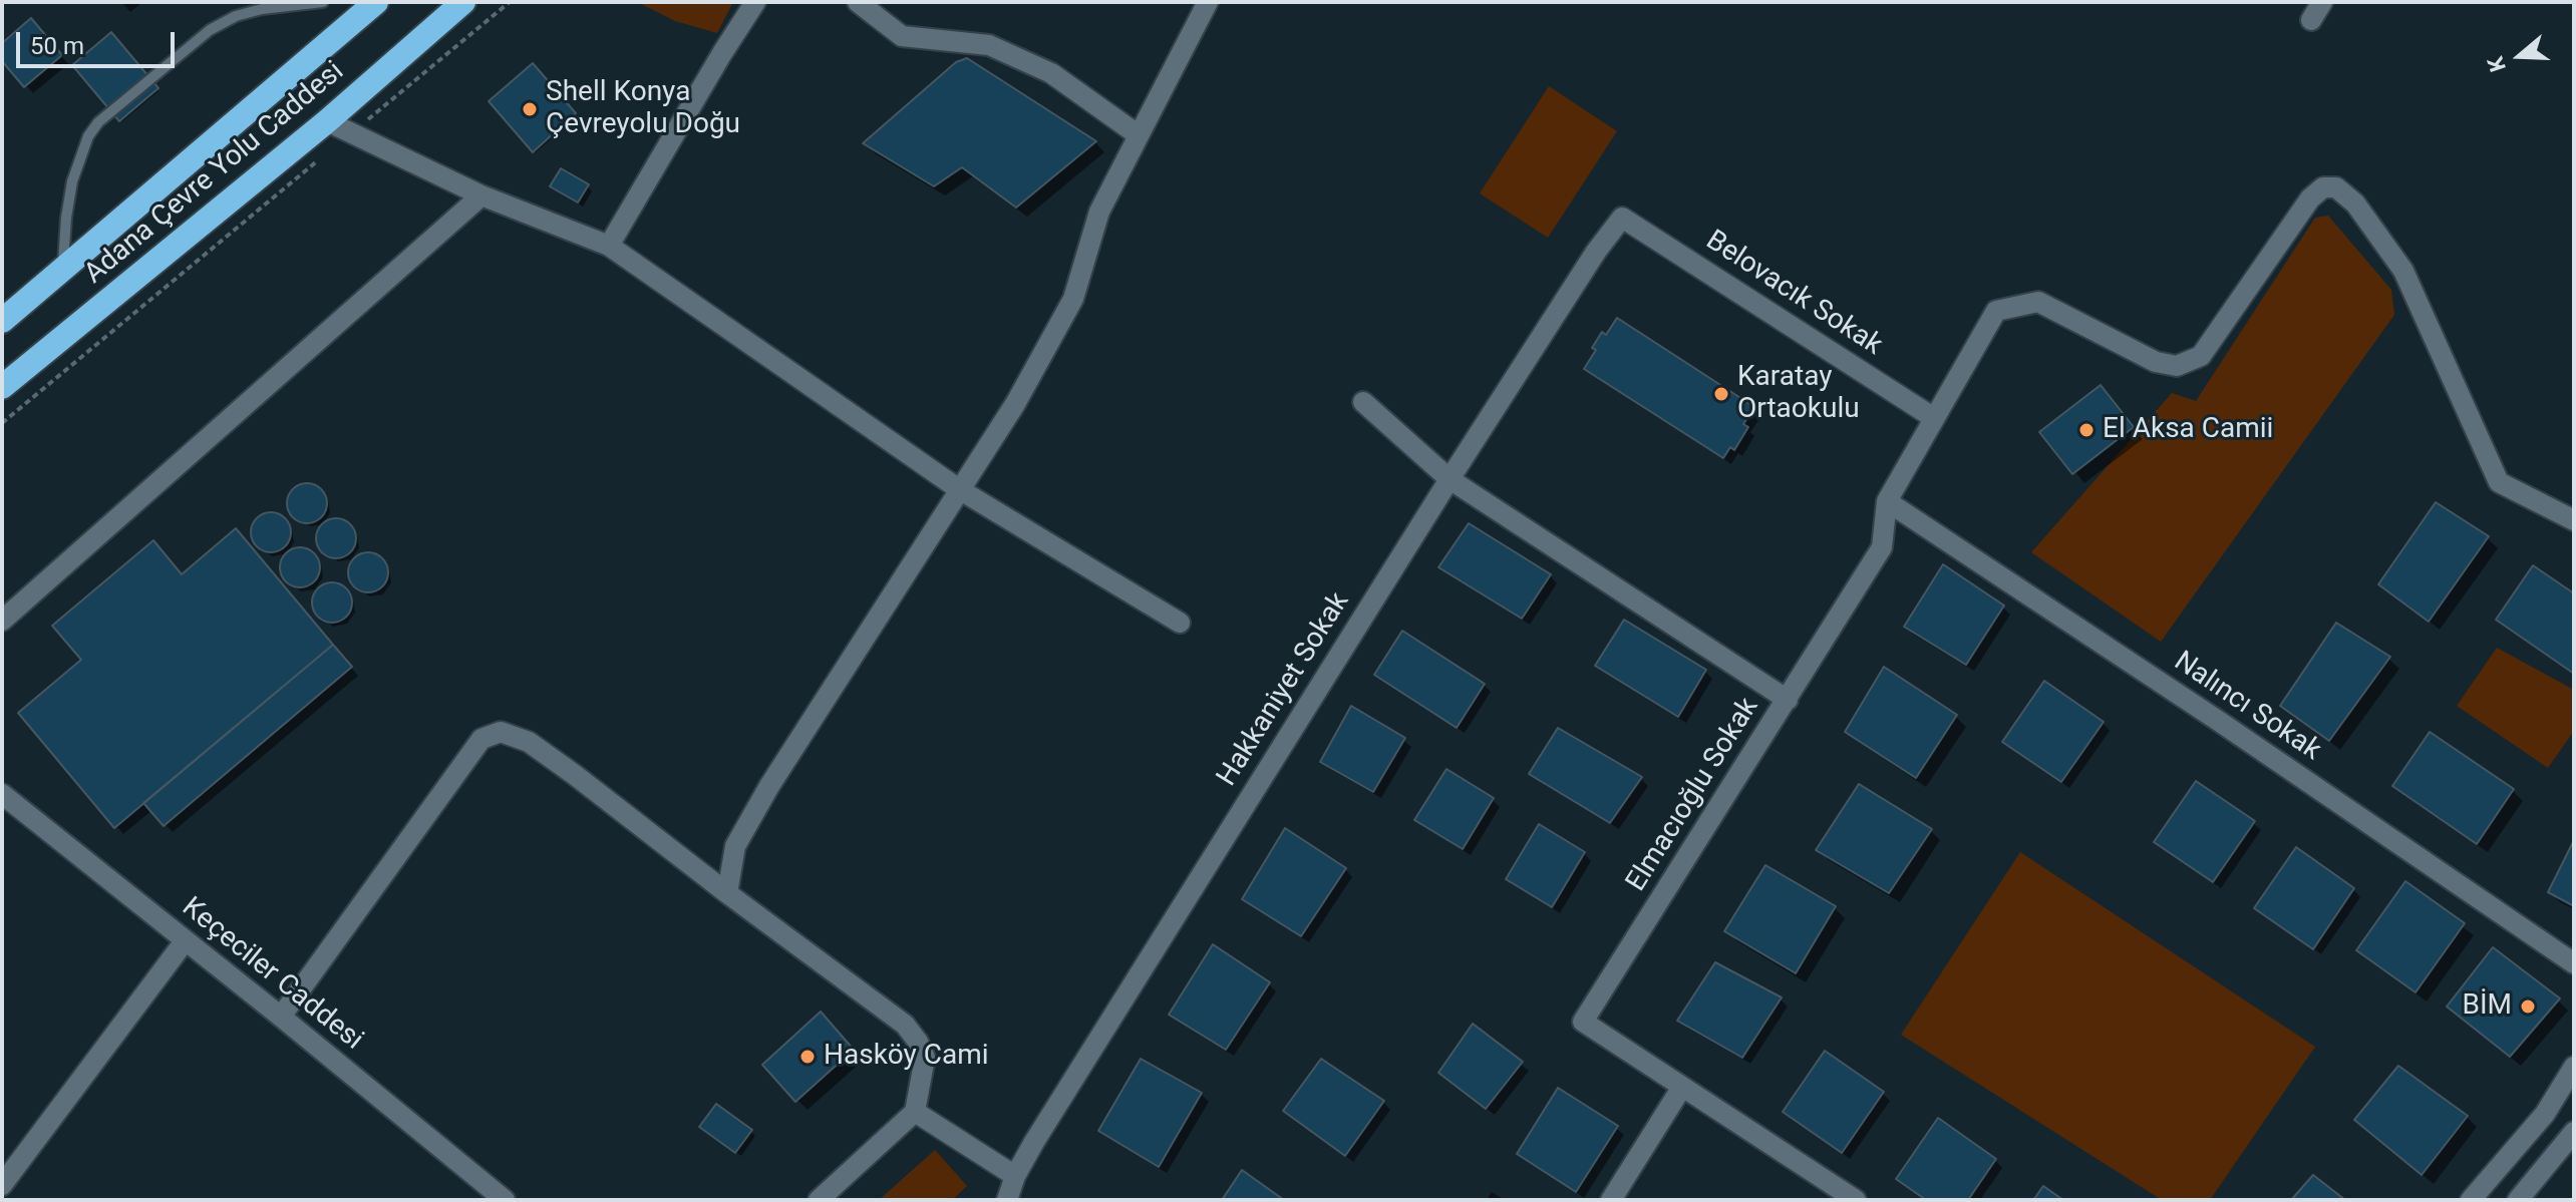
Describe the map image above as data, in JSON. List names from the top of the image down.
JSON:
{
  "streets": {
    "highway": ["Adana Çevre Yolu Caddesi"],
    "street": [
      "Belovacık Sokak",
      "Hakkaniyet Sokak",
      "Nalıncı Sokak",
      "Elmacıoğlu Sokak",
      "Keçeciler Caddesi"
    ]
  },
  "crossings": [
    ["Belovacık Sokak", "Hakkaniyet Sokak"],
    ["Belovacık Sokak", "Elmacıoğlu Sokak"],
    ["Nalıncı Sokak", "Elmacıoğlu Sokak"]
  ],
  "places": [
    "Shell Konya Çevreyolu Doğu",
    "Karatay Ortaokulu",
    "El Aksa Camii",
    "BİM",
    "Hasköy Cami"
  ],
  "scale_bar": "50 m",
  "north": "left"
}
